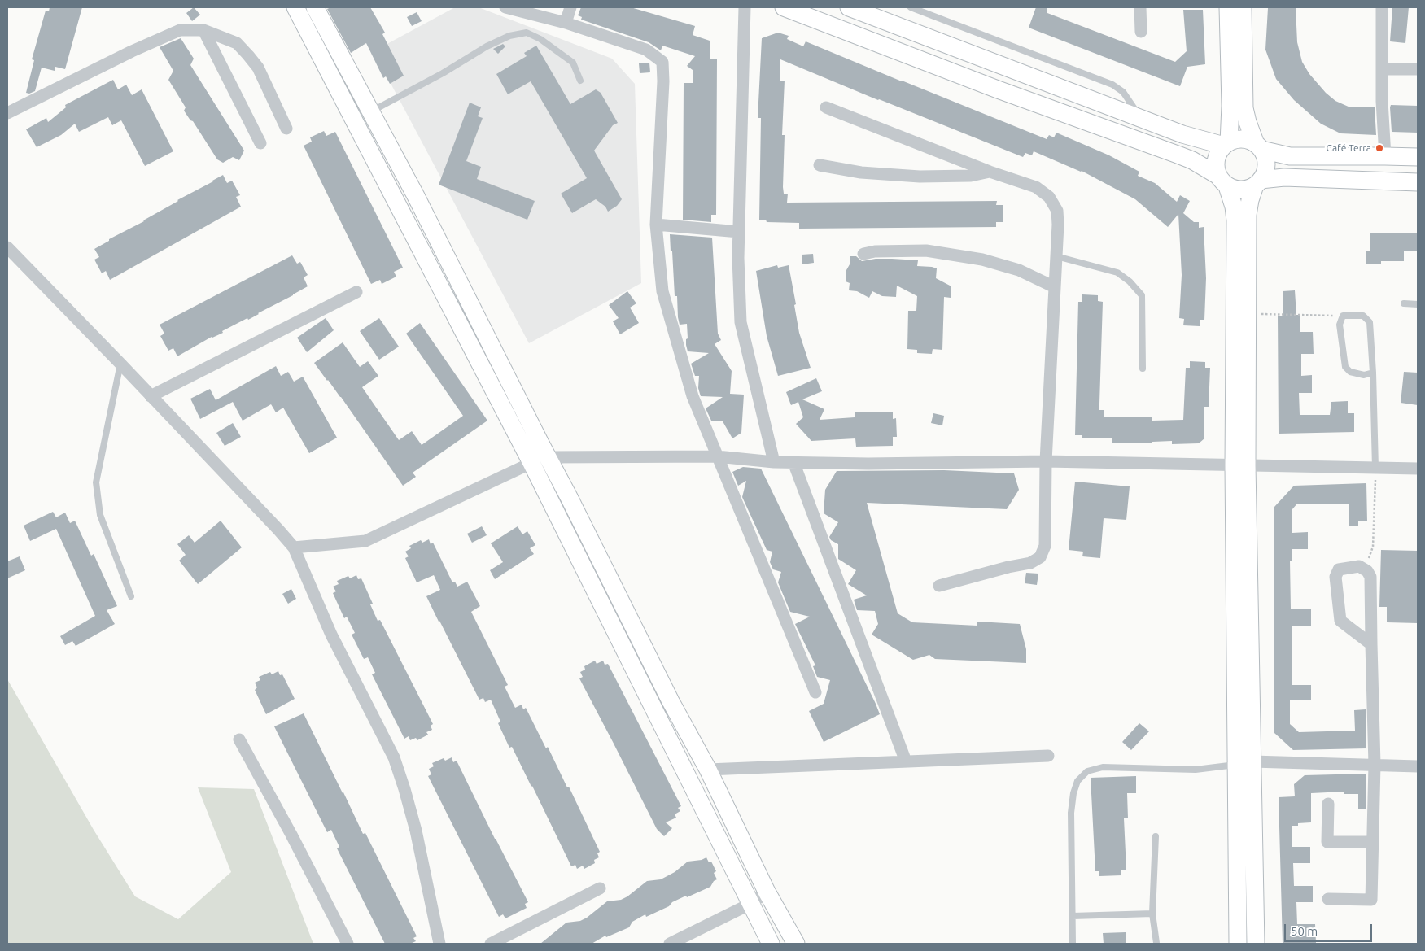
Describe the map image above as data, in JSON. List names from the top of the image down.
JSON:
{
  "places": ["Café Terra"],
  "scale_bar": "50 m"
}
